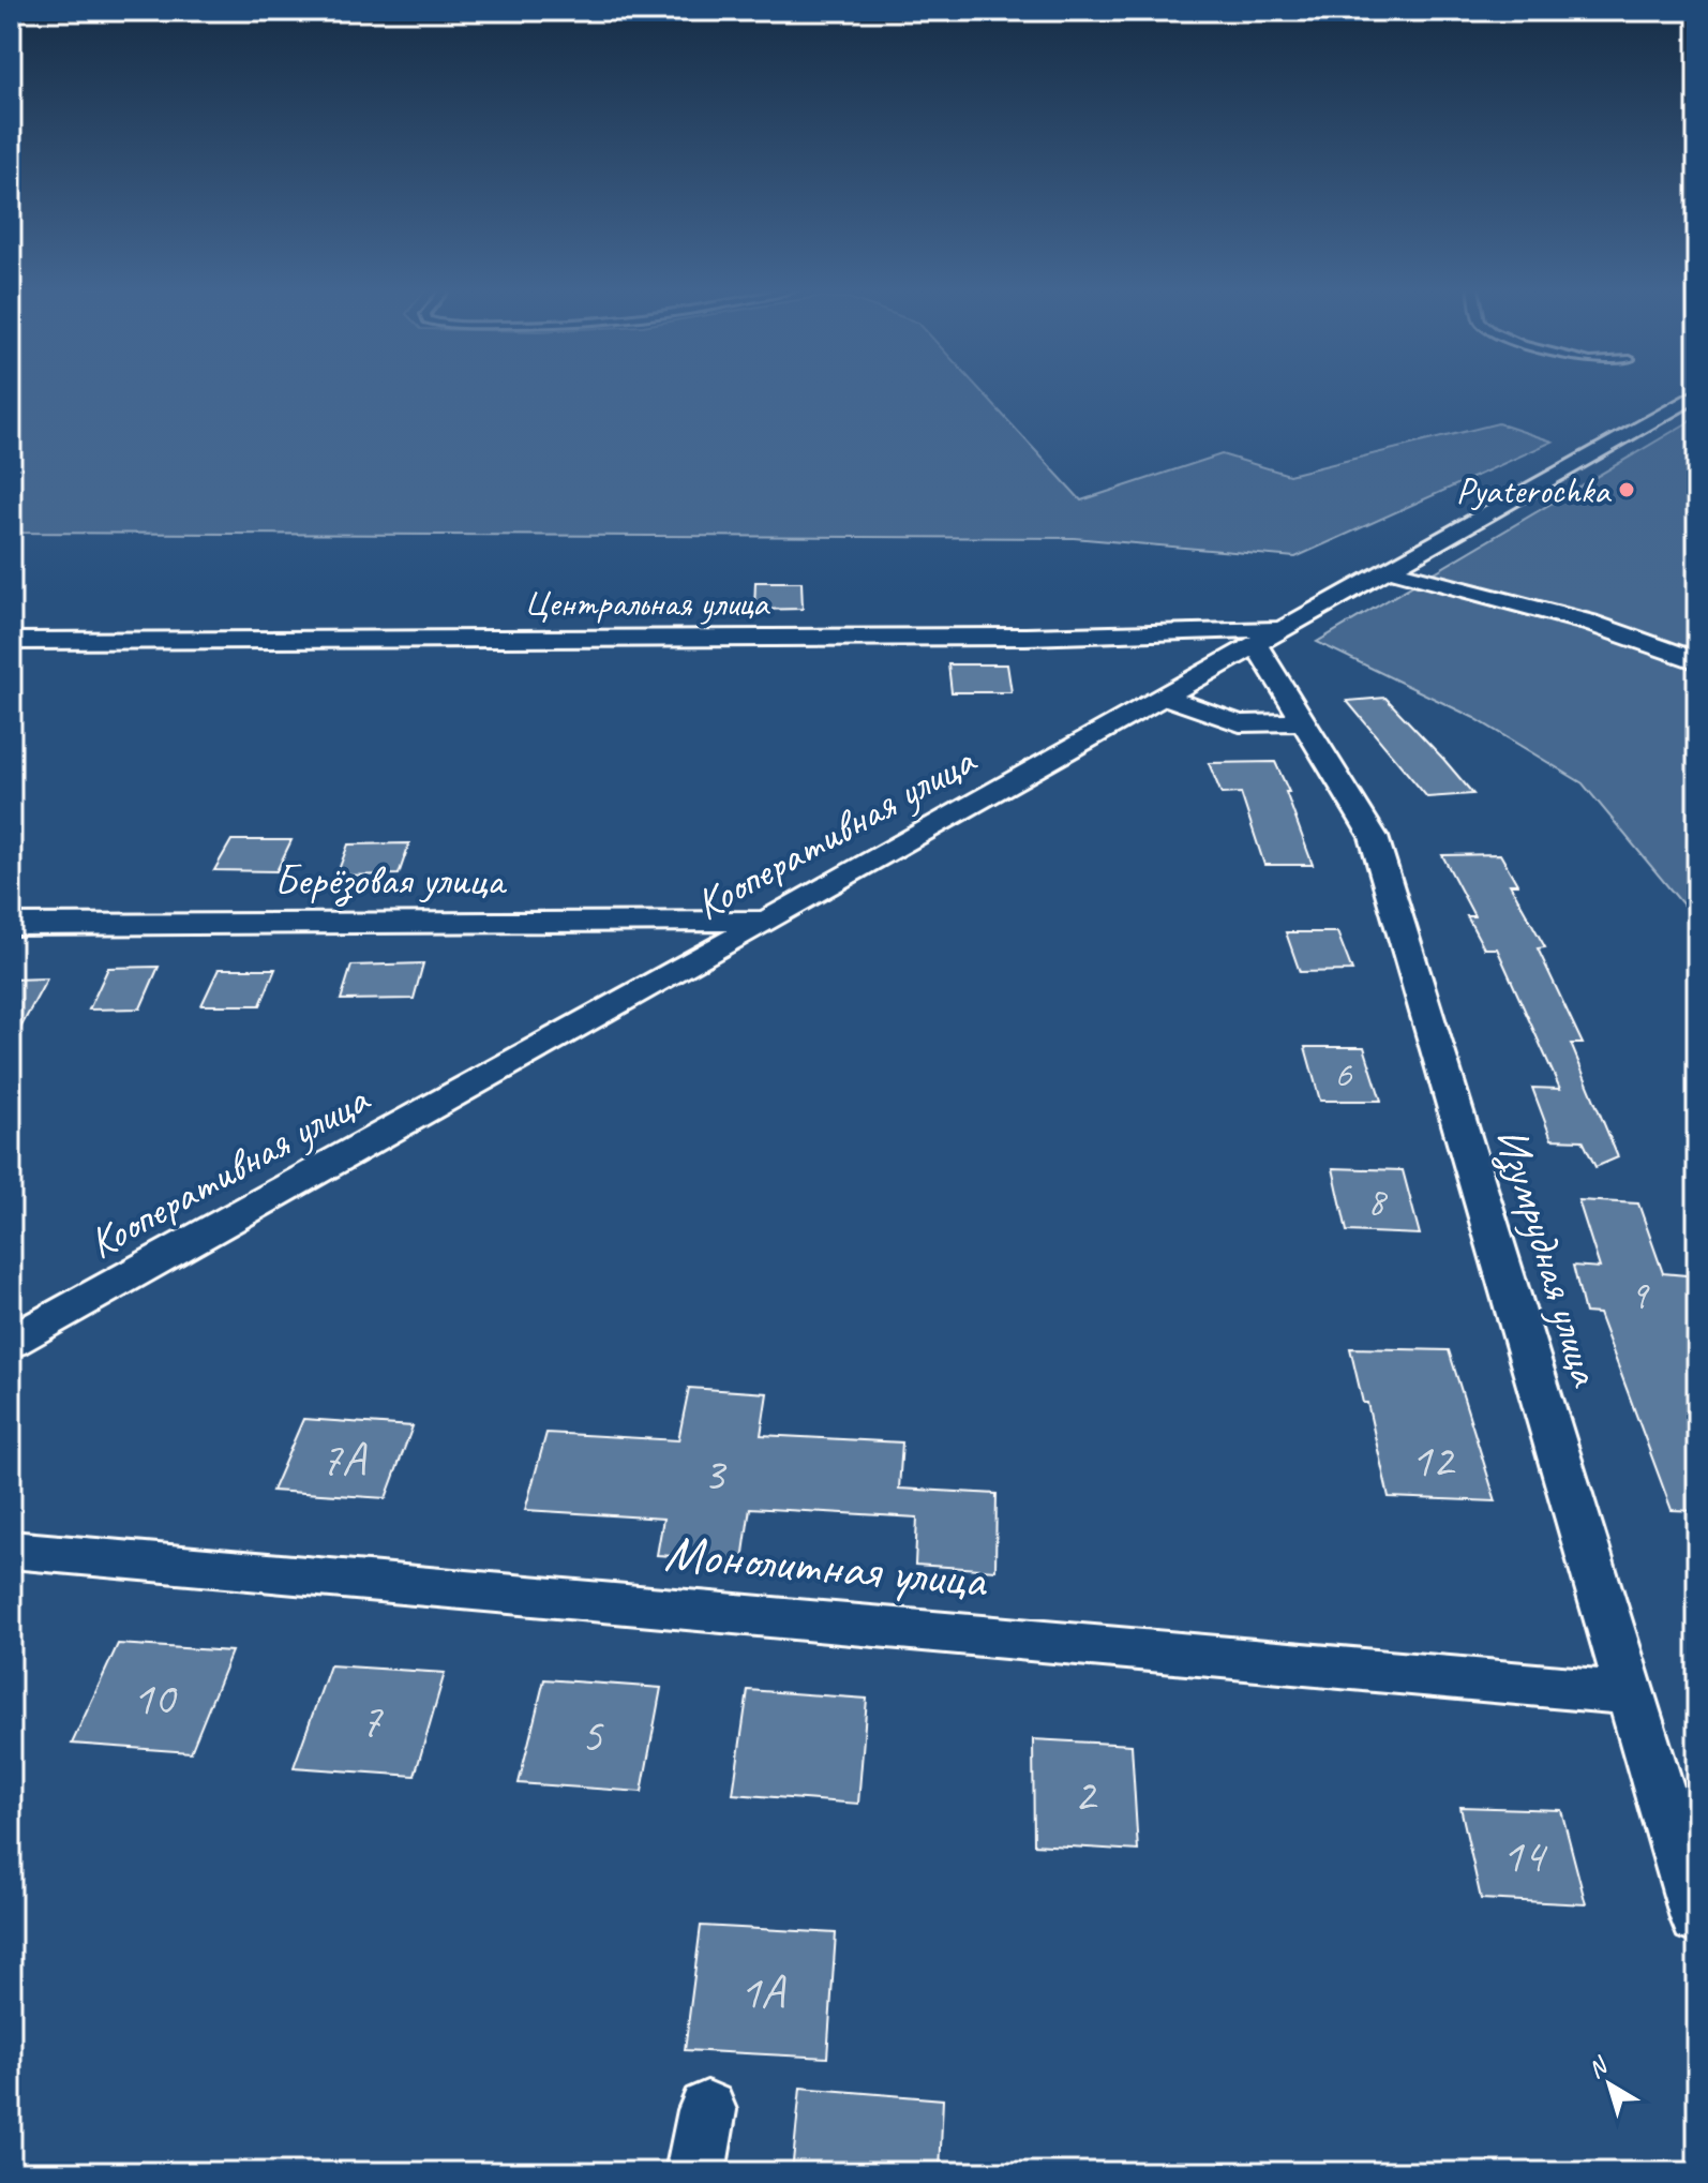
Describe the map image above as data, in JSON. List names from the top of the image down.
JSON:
{
  "streets": {
    "street": [
      "Центральная улица",
      "Кооперативная улица",
      "Берёзовая улица",
      "Изумрудная улица",
      "Монолитная улица"
    ]
  },
  "crossings": [
    ["Центральная улица", "Кооперативная улица"],
    ["Центральная улица", "Изумрудная улица"],
    ["Кооперативная улица", "Берёзовая улица"],
    ["Кооперативная улица", "Изумрудная улица"],
    ["Изумрудная улица", "Монолитная улица"]
  ],
  "places": ["Pyaterochka"],
  "house_numbers": [
    "6",
    "8",
    "9",
    "7А",
    "12",
    "3",
    "10",
    "7",
    "5",
    "2",
    "14",
    "1А"
  ],
  "north": "top left"
}
